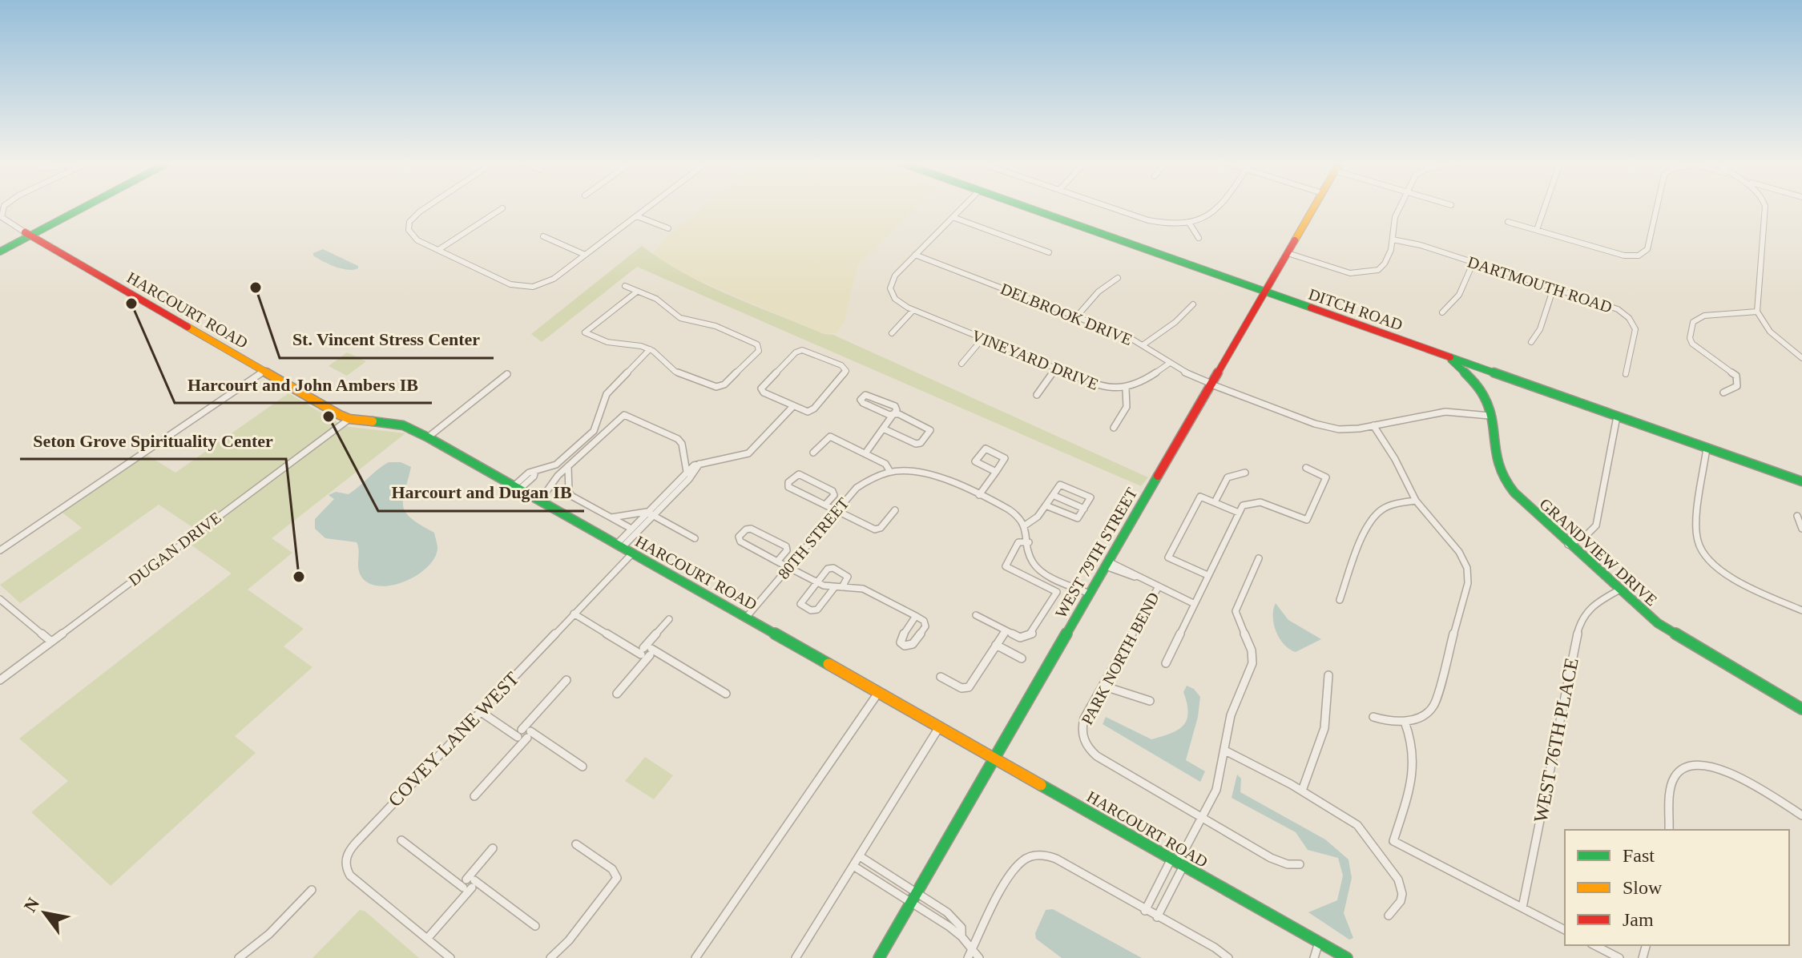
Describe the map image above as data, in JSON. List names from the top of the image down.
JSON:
{
  "streets": {
    "main road": [
      "DITCH ROAD",
      "HARCOURT ROAD",
      "GRANDVIEW DRIVE",
      "WEST 79TH STREET"
    ],
    "street": [
      "DARTMOUTH ROAD",
      "DELBROOK DRIVE",
      "VINEYARD DRIVE",
      "80TH STREET",
      "DUGAN DRIVE",
      "PARK NORTH BEND",
      "COVEY LANE WEST",
      "WEST 76TH PLACE"
    ]
  },
  "crossings": [
    ["DITCH ROAD", "GRANDVIEW DRIVE"],
    ["DITCH ROAD", "WEST 79TH STREET"],
    ["HARCOURT ROAD", "80TH STREET"],
    ["HARCOURT ROAD", "DUGAN DRIVE"],
    ["HARCOURT ROAD", "WEST 79TH STREET"],
    ["HARCOURT ROAD", "COVEY LANE WEST"],
    ["DELBROOK DRIVE", "VINEYARD DRIVE"],
    ["DELBROOK DRIVE", "GRANDVIEW DRIVE"],
    ["DELBROOK DRIVE", "WEST 79TH STREET"],
    ["GRANDVIEW DRIVE", "WEST 76TH PLACE"]
  ],
  "places": [
    "St. Vincent Stress Center",
    "Harcourt and John Ambers IB",
    "Harcourt and Dugan IB",
    "Seton Grove Spirituality Center"
  ],
  "legend": ["Fast", "Slow", "Jam"],
  "north": "top left"
}
